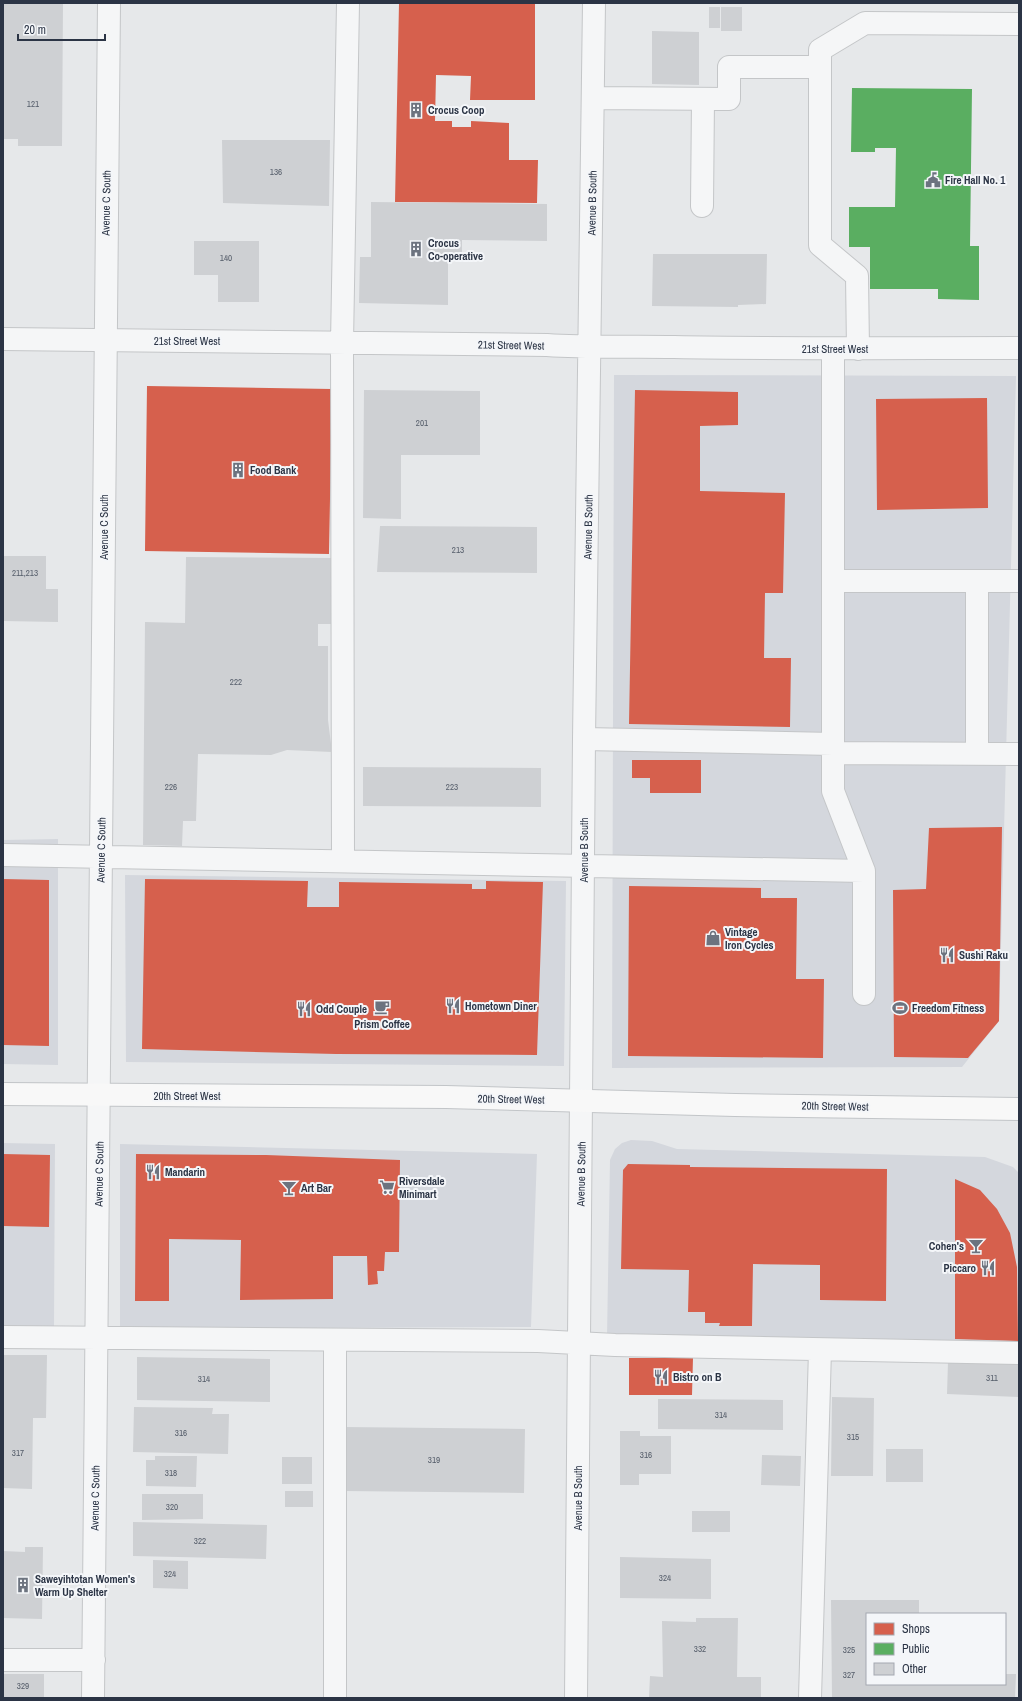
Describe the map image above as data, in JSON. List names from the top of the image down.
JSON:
{
  "streets": {
    "main road": ["20th Street West"],
    "street": ["Avenue C South", "Avenue B South", "21st Street West"]
  },
  "crossings": [
    ["Avenue C South", "21st Street West"],
    ["Avenue C South", "20th Street West"],
    ["Avenue B South", "21st Street West"],
    ["Avenue B South", "20th Street West"]
  ],
  "places": {
    "building": [
      "Crocus Coop",
      "Crocus Co-operative",
      "Food Bank",
      "Saweyihtotan Women's Warm Up Shelter"
    ],
    "public building": ["Fire Hall No. 1"],
    "shop": ["Vintage Iron Cycles"],
    "restaurant": [
      "Sushi Raku",
      "Hometown Diner",
      "Odd Couple",
      "Mandarin",
      "Piccaro",
      "Bistro on B"
    ],
    "cafe": ["Prism Coffee"],
    "sports": ["Freedom Fitness"],
    "supermarket": ["Riversdale Minimart"],
    "bar": ["Art Bar", "Cohen's"]
  },
  "house_numbers": [
    "121",
    "136",
    "140",
    "201",
    "213",
    "211,213",
    "222",
    "226",
    "223",
    "311",
    "314",
    "314",
    "316",
    "315",
    "317",
    "316",
    "319",
    "318",
    "320",
    "322",
    "324",
    "324",
    "332",
    "325",
    "327",
    "329"
  ],
  "legend": ["Shops", "Public", "Other"],
  "scale_bar": "20 m"
}
